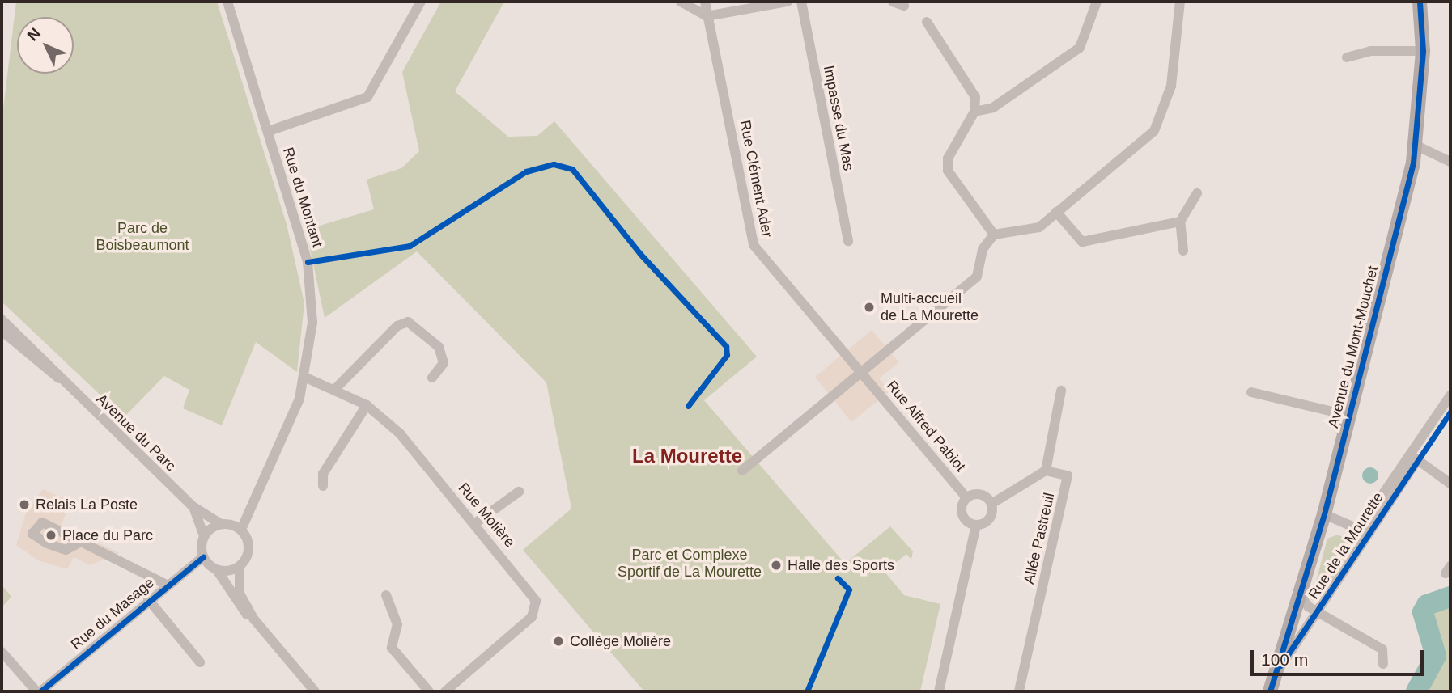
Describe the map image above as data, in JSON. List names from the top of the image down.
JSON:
{
  "streets": {
    "main road": ["Avenue du Mont-Mouchet"],
    "street": [
      "Impasse du Mas",
      "Rue Clément Ader",
      "Rue du Montant",
      "Rue Alfred Pabiot",
      "Avenue du Parc",
      "Rue Molière",
      "Allée Pastreuil",
      "Rue de la Mourette",
      "Rue du Masage"
    ]
  },
  "crossings": [
    ["Rue Clément Ader", "Rue Alfred Pabiot"],
    ["Rue du Montant", "Avenue du Parc"],
    ["Rue du Montant", "Rue Molière"],
    ["Rue du Montant", "Rue du Masage"],
    ["Avenue du Mont-Mouchet", "Rue de la Mourette"],
    ["Rue Alfred Pabiot", "Allée Pastreuil"],
    ["Avenue du Parc", "Rue du Masage"]
  ],
  "districts": ["La Mourette"],
  "parks": ["Parc de Boisbeaumont", "Parc et Complexe Sportif de La Mourette"],
  "places": [
    "Multi-accueil de La Mourette",
    "Relais La Poste",
    "Place du Parc",
    "Halle des Sports",
    "Collège Molière"
  ],
  "scale_bar": "100 m",
  "north": "top left"
}
